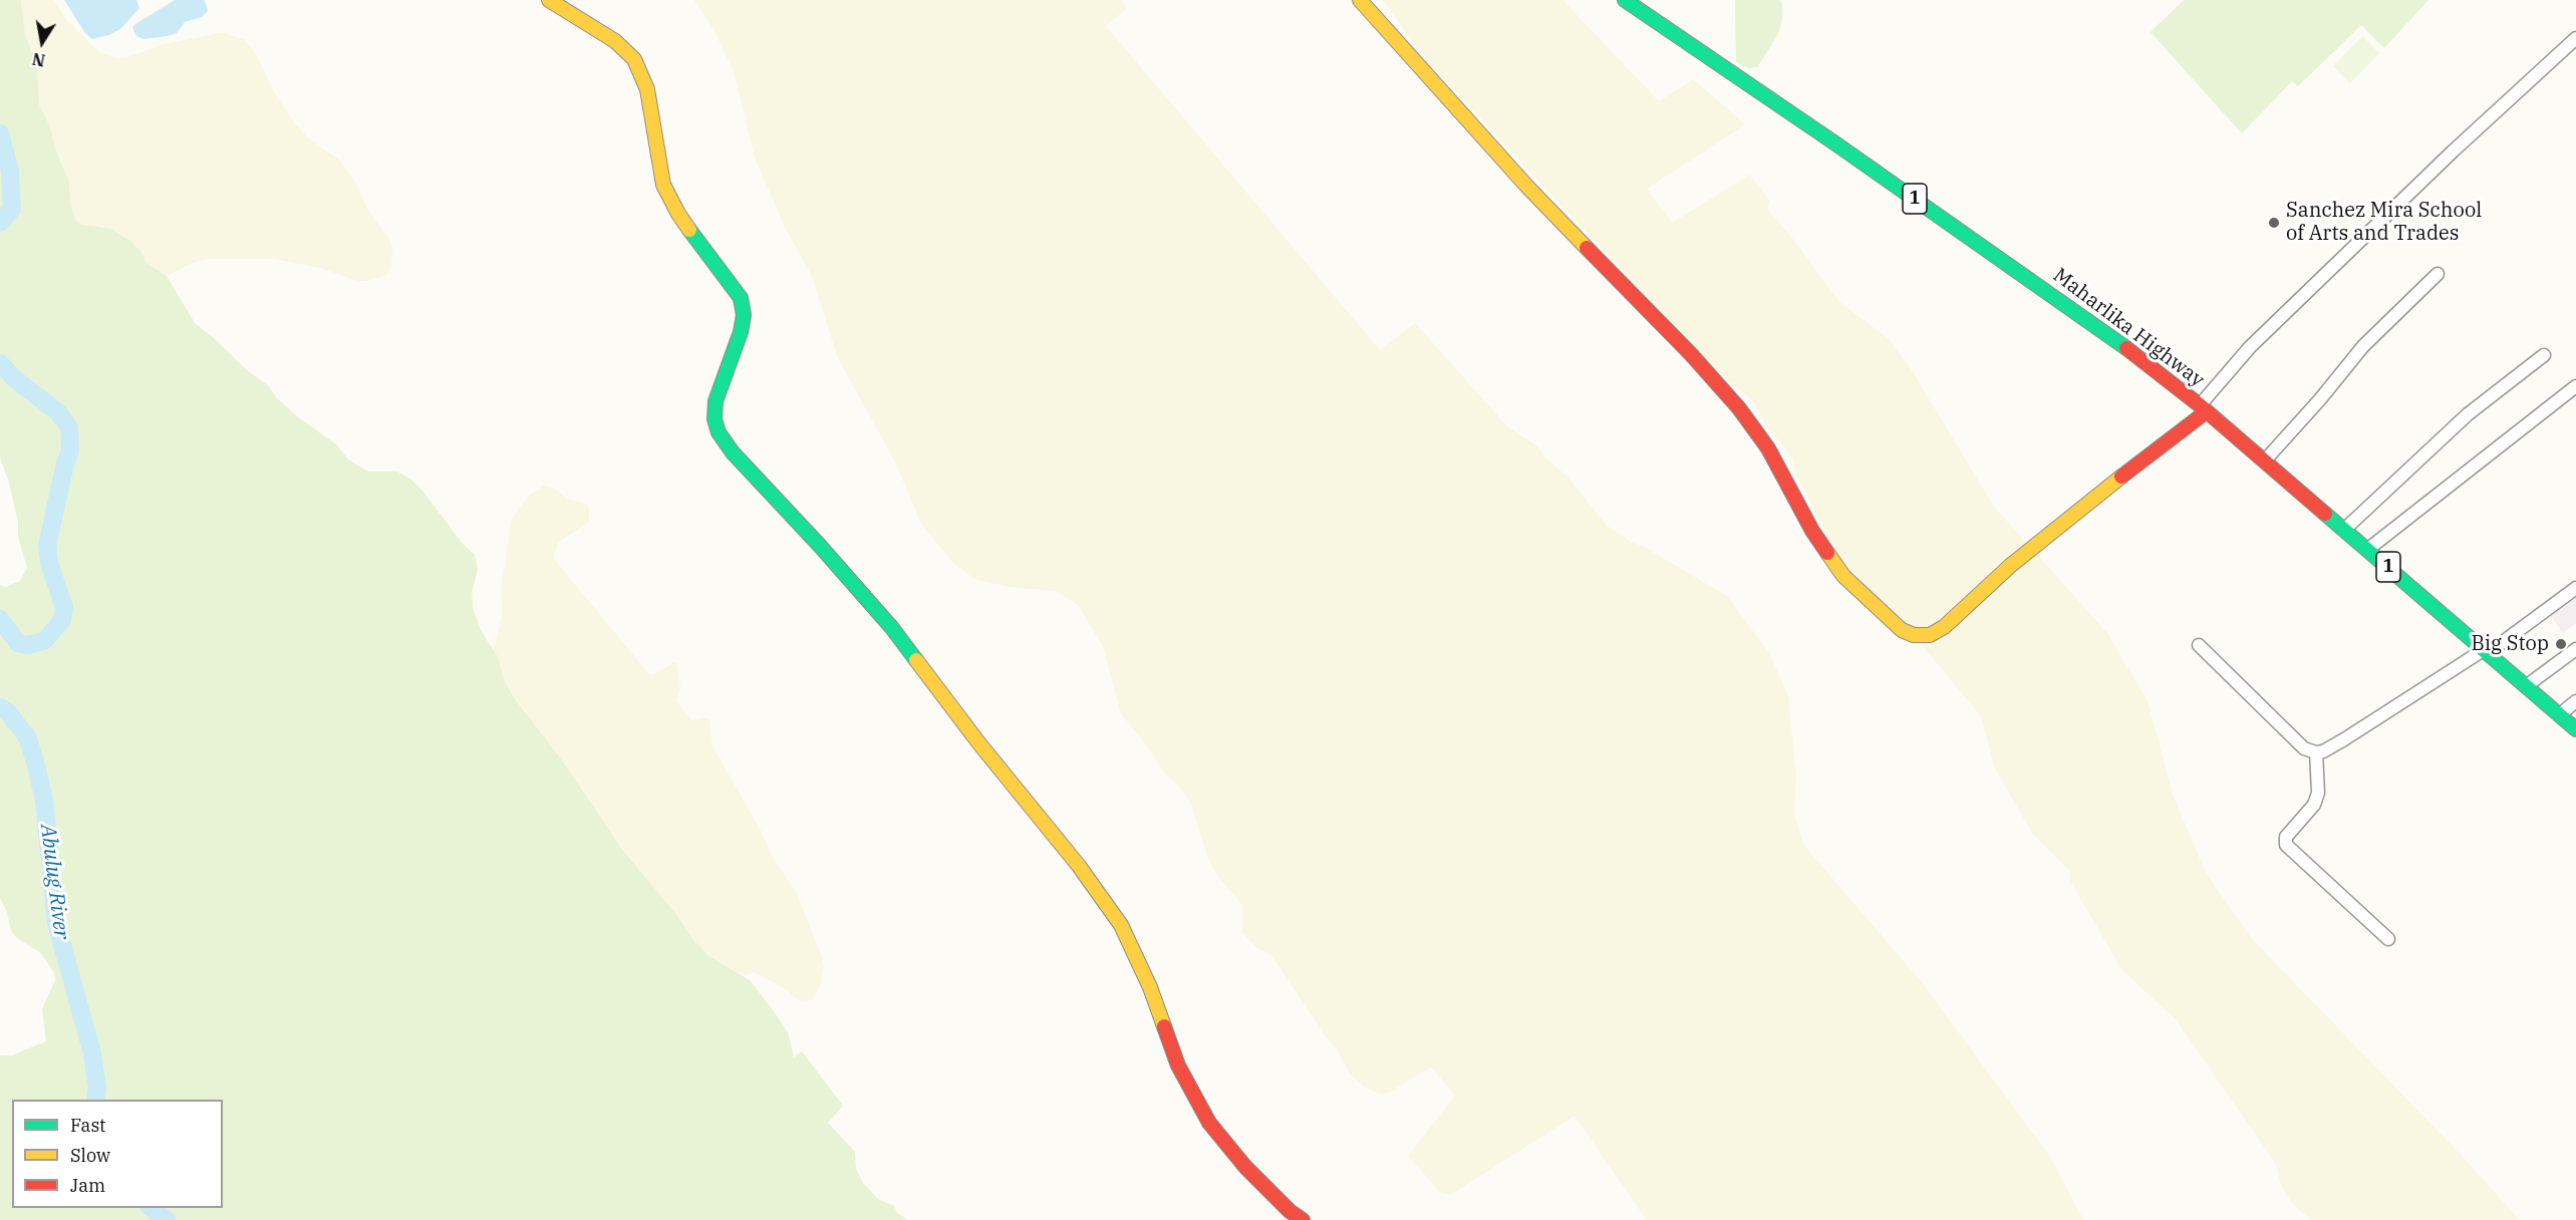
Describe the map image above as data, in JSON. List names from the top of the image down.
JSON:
{
  "streets": {
    "main road": ["1", "Maharlika Highway"]
  },
  "water": ["Abulug River"],
  "places": ["Sanchez Mira School of Arts and Trades", "Big Stop"],
  "legend": ["Fast", "Slow", "Jam"],
  "north": "bottom"
}
